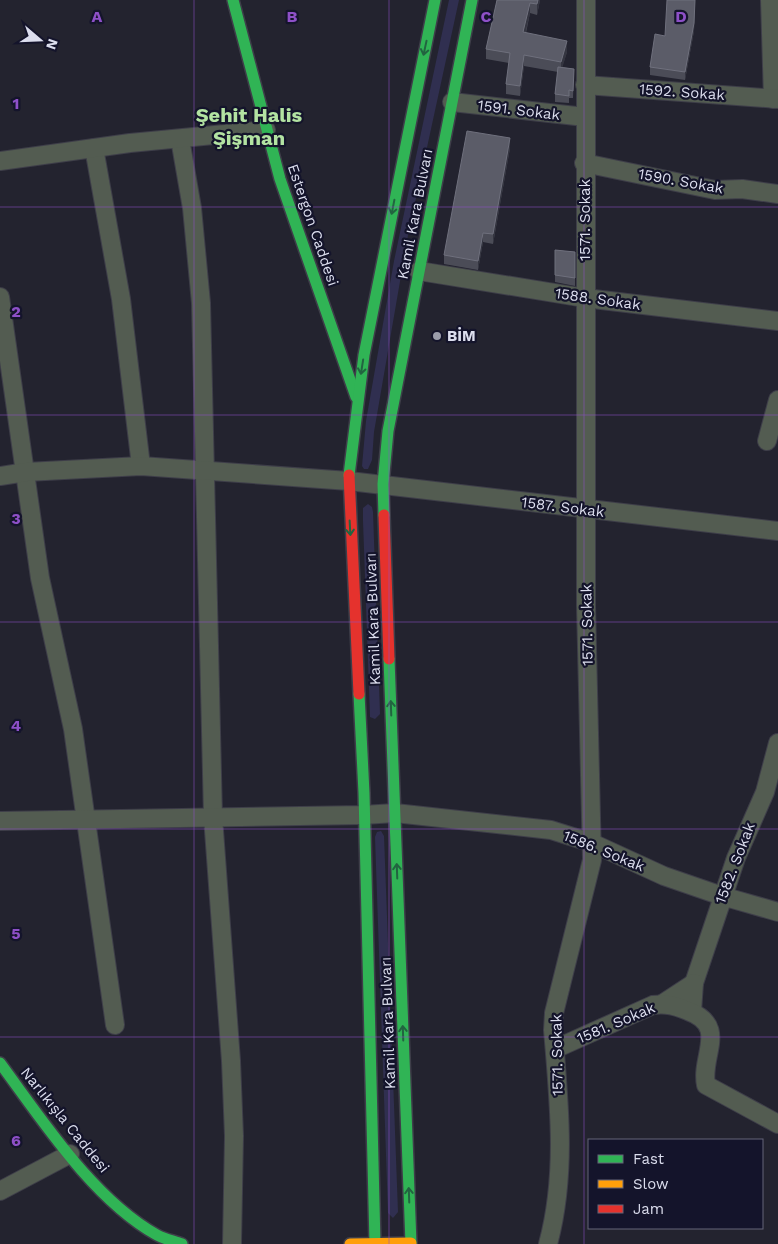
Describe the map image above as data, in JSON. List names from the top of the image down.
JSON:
{
  "streets": {
    "main road": ["Kamil Kara Bulvarı", "Estergon Caddesi", "Narlıkışla Caddesi"],
    "street": [
      "1592. Sokak",
      "1591. Sokak",
      "1590. Sokak",
      "1571. Sokak",
      "1588. Sokak",
      "1587. Sokak",
      "1586. Sokak",
      "1582. Sokak",
      "1581. Sokak"
    ]
  },
  "crossings": [
    ["1592. Sokak", "1571. Sokak"],
    ["1591. Sokak", "Kamil Kara Bulvarı"],
    ["1591. Sokak", "1571. Sokak"],
    ["1590. Sokak", "1571. Sokak"],
    ["Kamil Kara Bulvarı", "Estergon Caddesi"],
    ["Kamil Kara Bulvarı", "1588. Sokak"],
    ["Kamil Kara Bulvarı", "1587. Sokak"],
    ["Kamil Kara Bulvarı", "1586. Sokak"],
    ["1571. Sokak", "1588. Sokak"],
    ["1571. Sokak", "1587. Sokak"],
    ["1571. Sokak", "1586. Sokak"],
    ["1571. Sokak", "1581. Sokak"],
    ["1586. Sokak", "1582. Sokak"],
    ["1582. Sokak", "1581. Sokak"]
  ],
  "districts": ["Şehit Halis Şişman"],
  "places": ["BİM"],
  "legend": ["Fast", "Slow", "Jam"],
  "north": "right",
  "grid": {
    "columns": [
      "A",
      "B",
      "C",
      "D"
    ],
    "rows": [
      "1",
      "2",
      "3",
      "4",
      "5",
      "6"
    ]
  }
}
